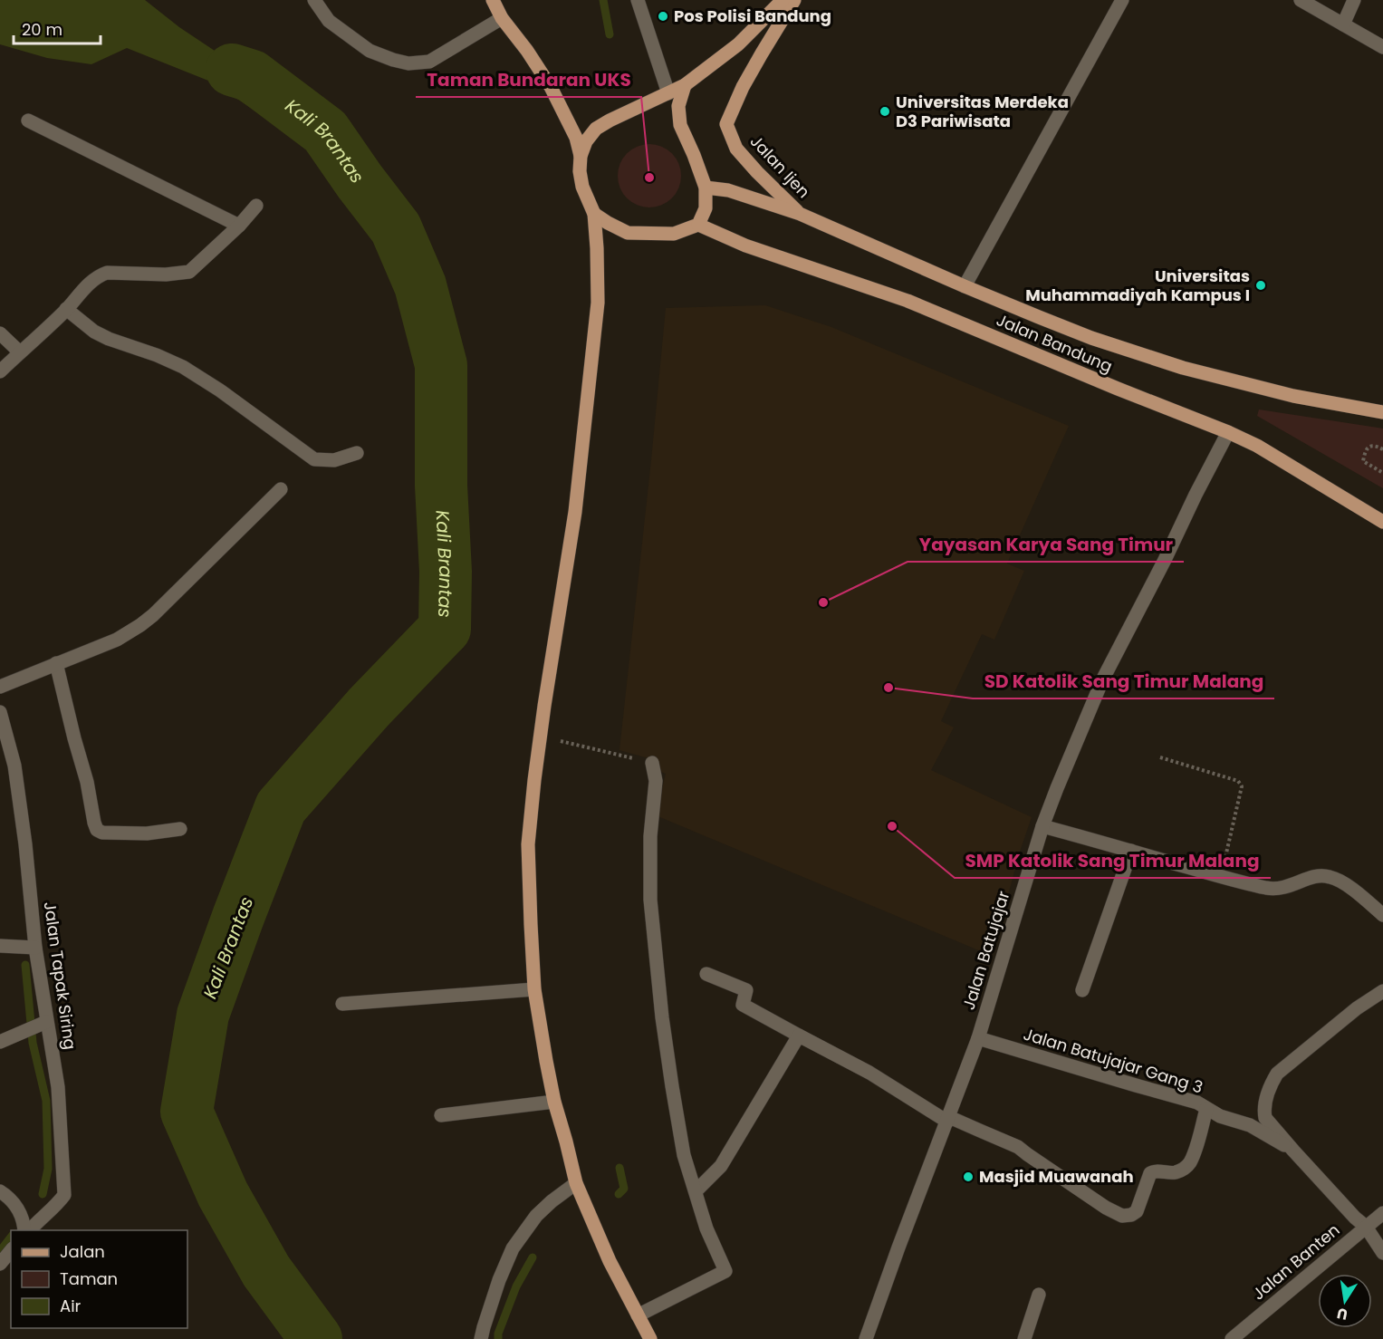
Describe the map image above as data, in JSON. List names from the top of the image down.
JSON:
{
  "streets": {
    "main road": ["Jalan Ijen", "Jalan Bandung"],
    "street": [
      "Jalan Batujajar",
      "Jalan Tapak Siring",
      "Jalan Batujajar Gang 3",
      "Jalan Banten"
    ]
  },
  "crossings": [
    ["Jalan Ijen", "Jalan Bandung"],
    ["Jalan Bandung", "Jalan Batujajar"],
    ["Jalan Batujajar", "Jalan Batujajar Gang 3"]
  ],
  "water": ["Kali Brantas"],
  "places": [
    "Pos Polisi Bandung",
    "Universitas Merdeka D3 Pariwisata",
    "Taman Bundaran UKS",
    "Universitas Muhammadiyah Kampus I",
    "Yayasan Karya Sang Timur",
    "SD Katolik Sang Timur Malang",
    "SMP Katolik Sang Timur Malang",
    "Masjid Muawanah"
  ],
  "legend": ["Jalan", "Taman", "Air"],
  "scale_bar": "20 m",
  "north": "bottom"
}
